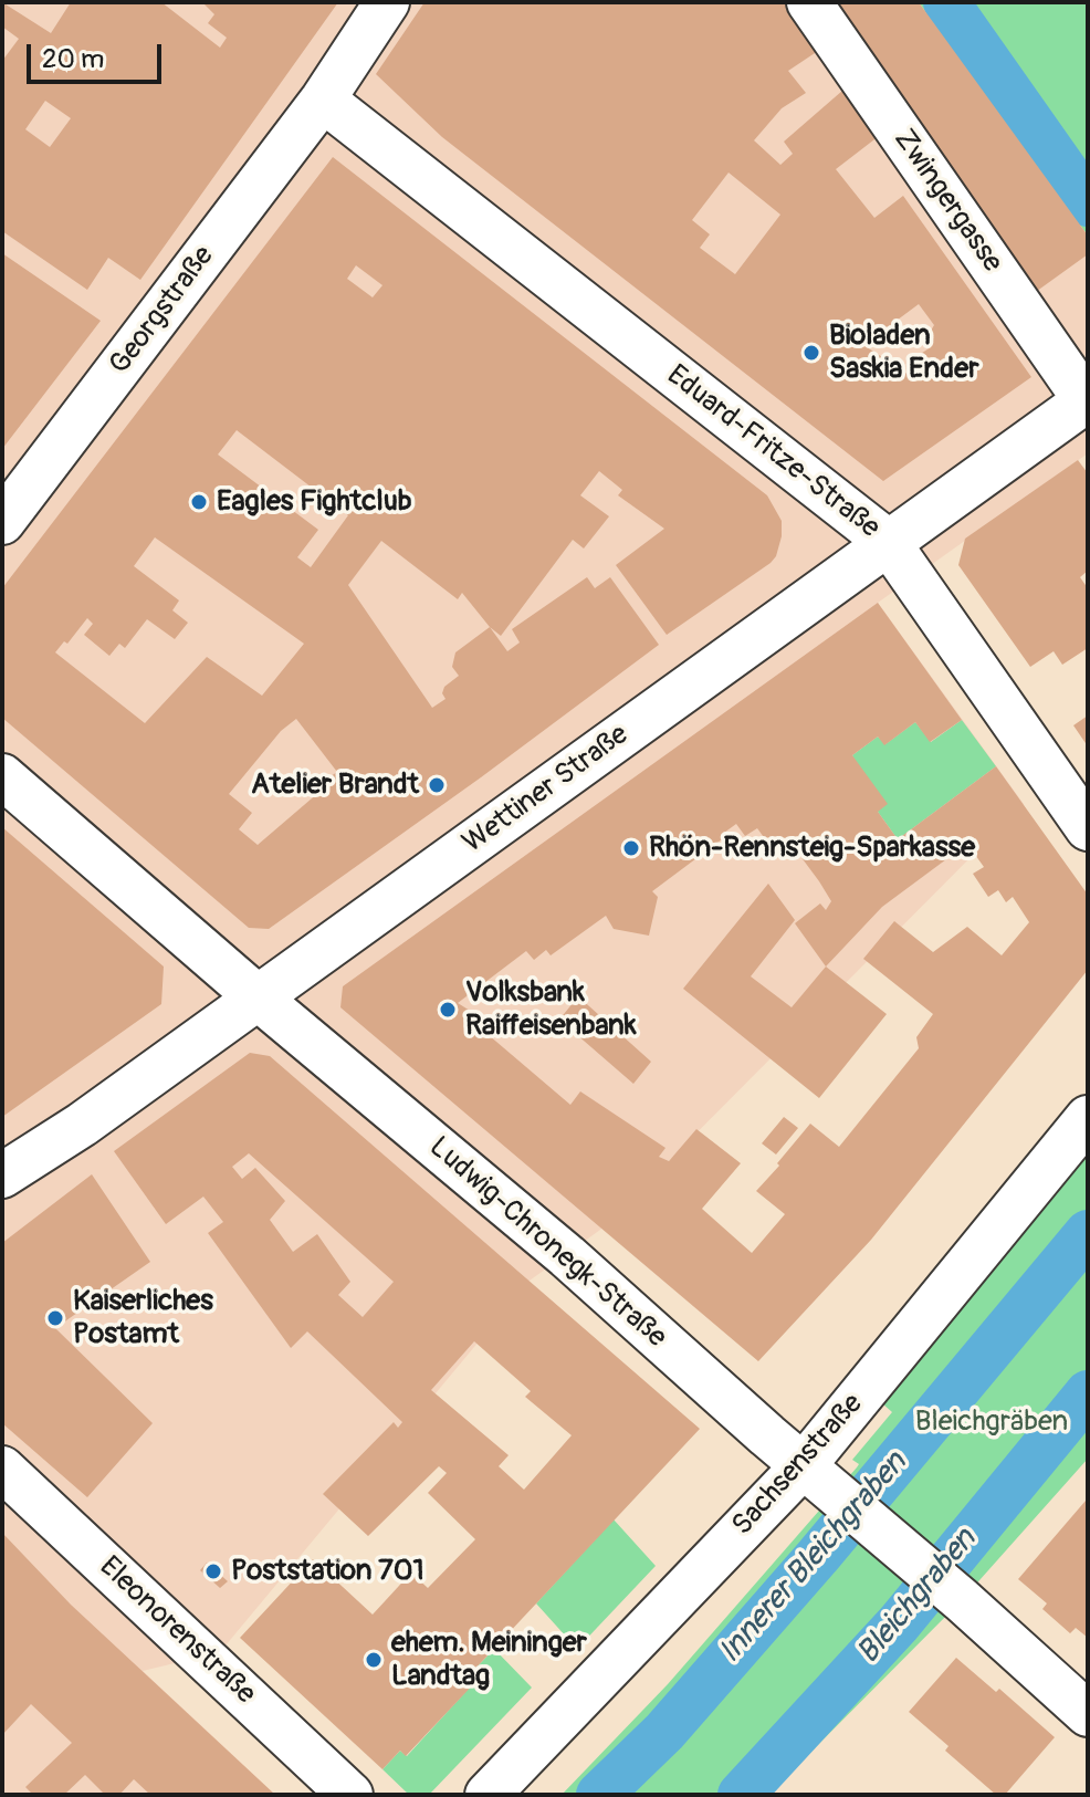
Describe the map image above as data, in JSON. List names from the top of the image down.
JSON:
{
  "streets": {
    "street": [
      "Zwingergasse",
      "Georgstraße",
      "Eduard-Fritze-Straße",
      "Wettiner Straße",
      "Ludwig-Chronegk-Straße",
      "Sachsenstraße",
      "Eleonorenstraße"
    ]
  },
  "crossings": [
    ["Zwingergasse", "Wettiner Straße"],
    ["Georgstraße", "Eduard-Fritze-Straße"],
    ["Eduard-Fritze-Straße", "Wettiner Straße"],
    ["Wettiner Straße", "Ludwig-Chronegk-Straße"],
    ["Ludwig-Chronegk-Straße", "Sachsenstraße"]
  ],
  "water": ["Innerer Bleichgraben", "Bleichgraben"],
  "parks": ["Bleichgräben"],
  "places": [
    "Bioladen Saskia Ender",
    "Eagles Fightclub",
    "Atelier Brandt",
    "Rhön-Rennsteig-Sparkasse",
    "Volksbank Raiffeisenbank",
    "Kaiserliches Postamt",
    "Poststation 701",
    "ehem. Meininger Landtag"
  ],
  "scale_bar": "20 m"
}
